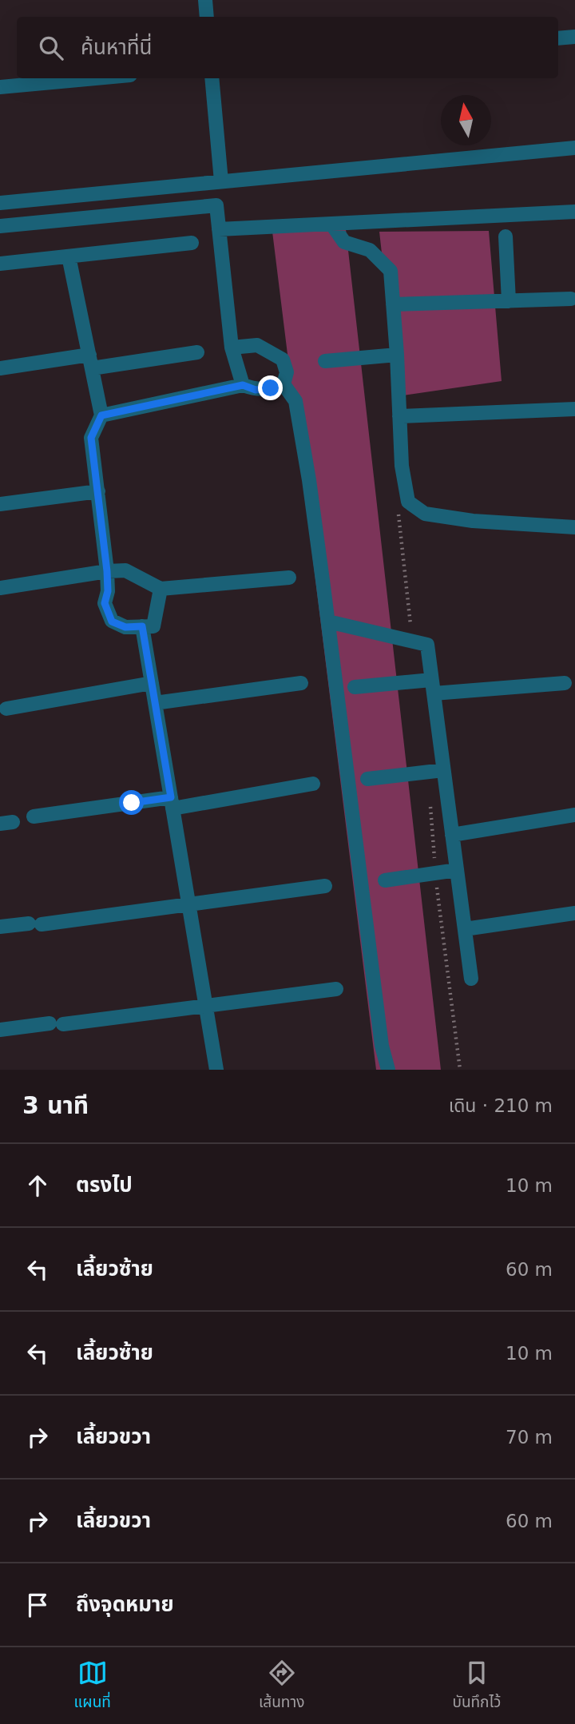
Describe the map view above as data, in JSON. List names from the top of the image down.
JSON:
{
  "north": "top",
  "page": {
    "search": "ค้นหาที่นี่",
    "heading": ["3 นาที", "เดิน · 210 m"],
    "list": [
      ["ตรงไป", "10 m"],
      ["เลี้ยวซ้าย", "60 m"],
      ["เลี้ยวซ้าย", "10 m"],
      ["เลี้ยวขวา", "70 m"],
      ["เลี้ยวขวา", "60 m"],
      "ถึงจุดหมาย"
    ],
    "nav": ["แผนที่", "เส้นทาง", "บันทึกไว้"]
  }
}
